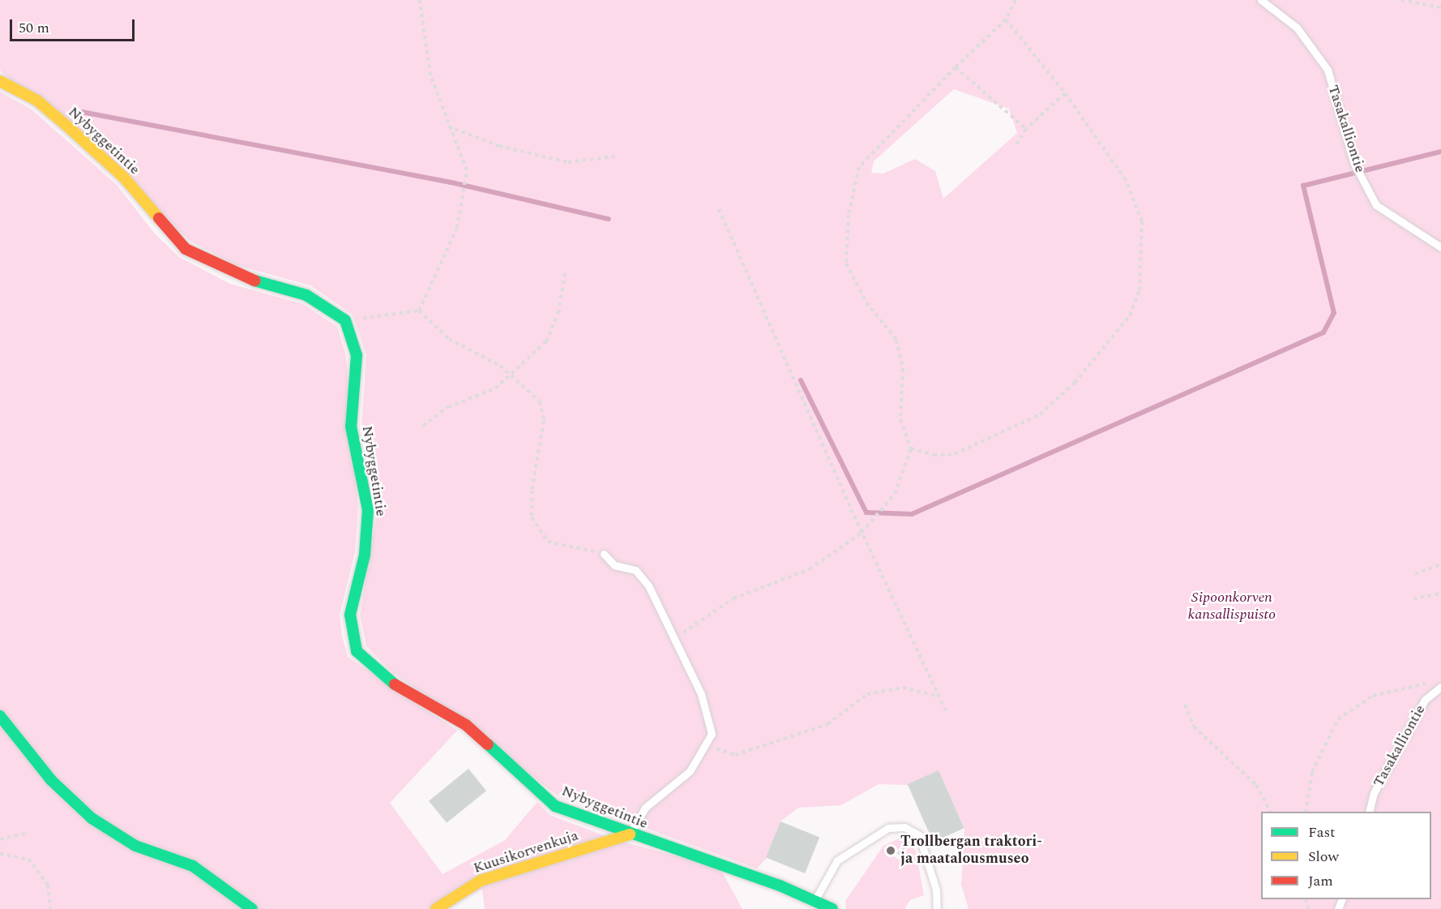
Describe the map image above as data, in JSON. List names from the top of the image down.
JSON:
{
  "streets": {
    "street": ["Nybyggetintie", "Kuusikorvenkuja"],
    "lane": ["Tasakalliontie"]
  },
  "crossings": [
    ["Nybyggetintie", "Kuusikorvenkuja"]
  ],
  "parks": ["Sipoonkorven kansallispuisto"],
  "places": ["Trollbergan traktori- ja maatalousmuseo"],
  "legend": ["Fast", "Slow", "Jam"],
  "scale_bar": "50 m"
}
